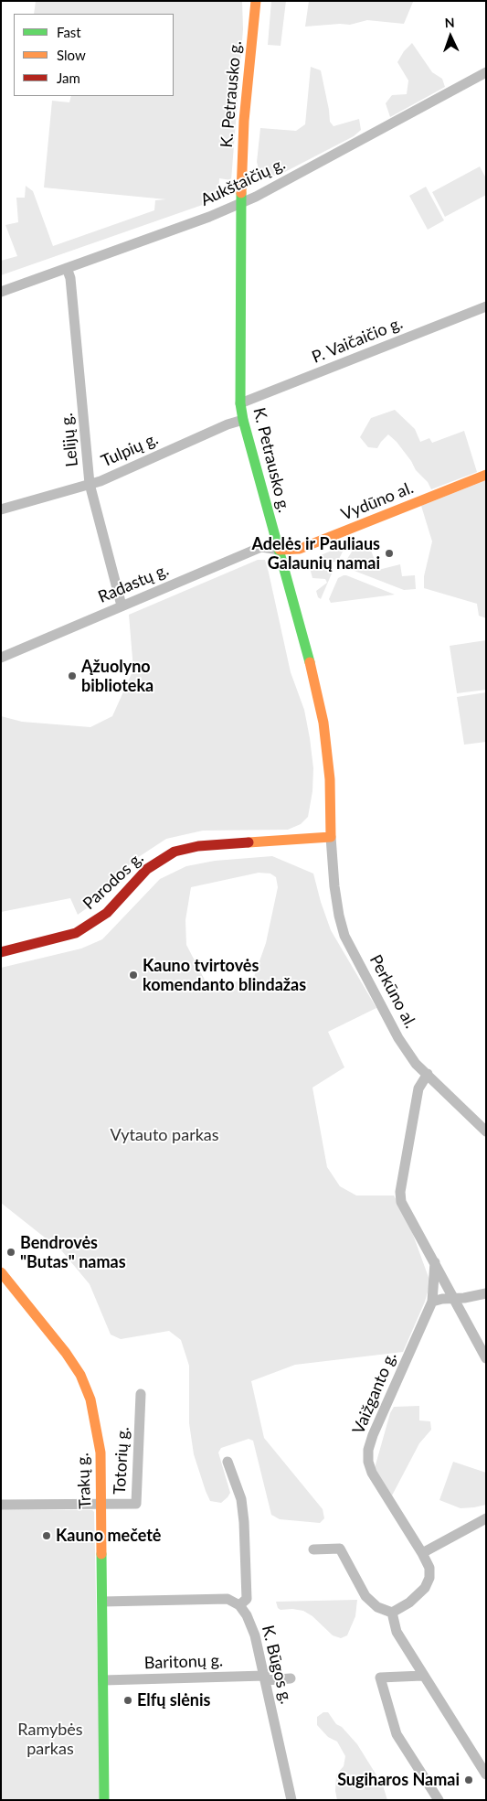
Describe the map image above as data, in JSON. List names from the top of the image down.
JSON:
{
  "streets": {
    "main road": [
      "K. Petrausko g.",
      "Vydūno al.",
      "Parodos g.",
      "Trakų g."
    ],
    "street": [
      "Aukštaičių g.",
      "P. Vaičaičio g.",
      "Lelijų g.",
      "Tulpių g.",
      "Radastų g.",
      "Perkūno al.",
      "Vaižganto g.",
      "Totorių g.",
      "Baritonų g.",
      "K. Būgos g."
    ]
  },
  "crossings": [
    ["K. Petrausko g.", "Aukštaičių g."],
    ["K. Petrausko g.", "P. Vaičaičio g."],
    ["K. Petrausko g.", "Tulpių g."],
    ["K. Petrausko g.", "Vydūno al."],
    ["K. Petrausko g.", "Radastų g."],
    ["K. Petrausko g.", "Parodos g."],
    ["K. Petrausko g.", "Perkūno al."],
    ["Aukštaičių g.", "Lelijų g."],
    ["Lelijų g.", "Tulpių g."],
    ["Lelijų g.", "Radastų g."],
    ["Vydūno al.", "Radastų g."],
    ["Parodos g.", "Perkūno al."],
    ["Totorių g.", "Trakų g."],
    ["Trakų g.", "Baritonų g."],
    ["Baritonų g.", "K. Būgos g."]
  ],
  "parks": ["Vytauto parkas", "Ramybės parkas"],
  "places": [
    "Adelės ir Pauliaus Galaunių namai",
    "Ąžuolyno biblioteka",
    "Kauno tvirtovės komendanto blindažas",
    "Bendrovės \"Butas\" namas",
    "Kauno mečetė",
    "Elfų slėnis",
    "Sugiharos Namai"
  ],
  "legend": ["Fast", "Slow", "Jam"],
  "north": "top"
}
